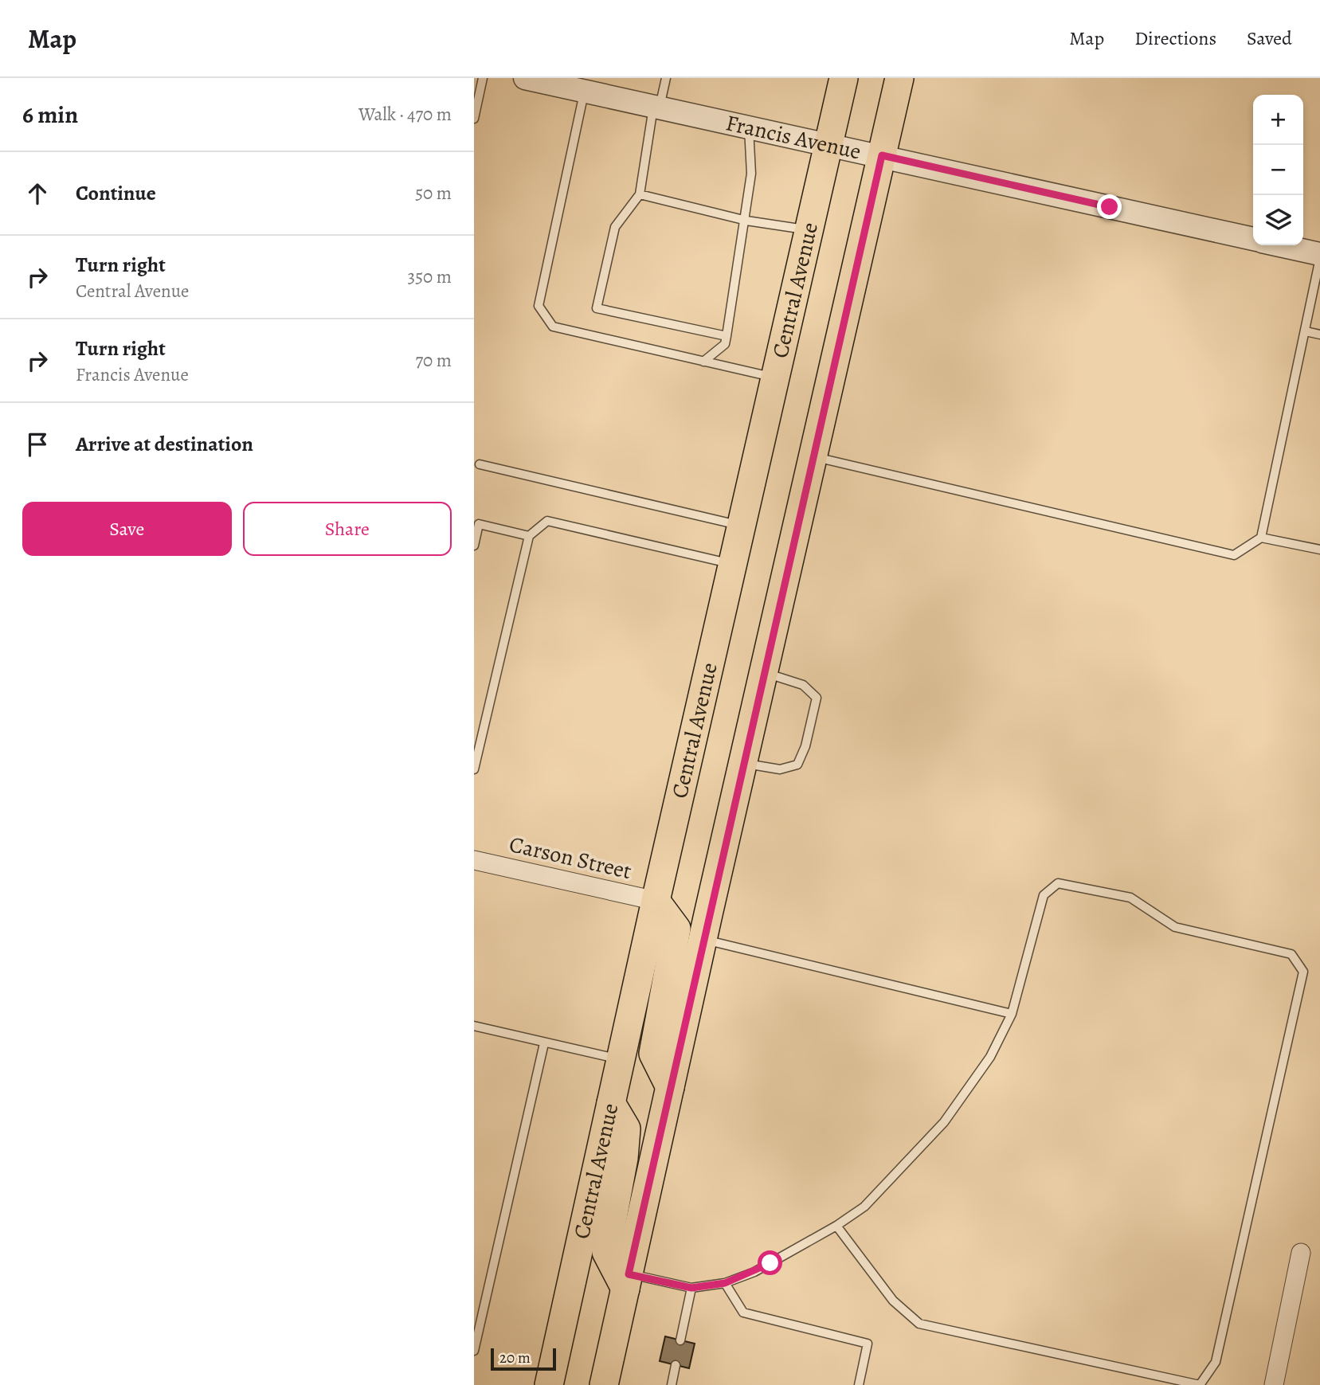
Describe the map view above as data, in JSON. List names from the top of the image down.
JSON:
{
  "streets": {
    "main road": ["Central Avenue"],
    "street": ["Francis Avenue", "Carson Street"]
  },
  "crossings": [
    ["Francis Avenue", "Central Avenue"],
    ["Central Avenue", "Carson Street"]
  ],
  "scale_bar": "20 m",
  "page": {
    "header": "Map",
    "nav": ["Map", "Directions", "Saved"],
    "heading": ["6 min", "Walk · 470 m"],
    "map_buttons": ["+", "−"],
    "list": [
      ["Continue", "50 m"],
      ["Turn right", "Central Avenue", "350 m"],
      ["Turn right", "Francis Avenue", "70 m"],
      "Arrive at destination"
    ],
    "buttons": ["Save", "Share"],
    "scale": "20 m"
  }
}
